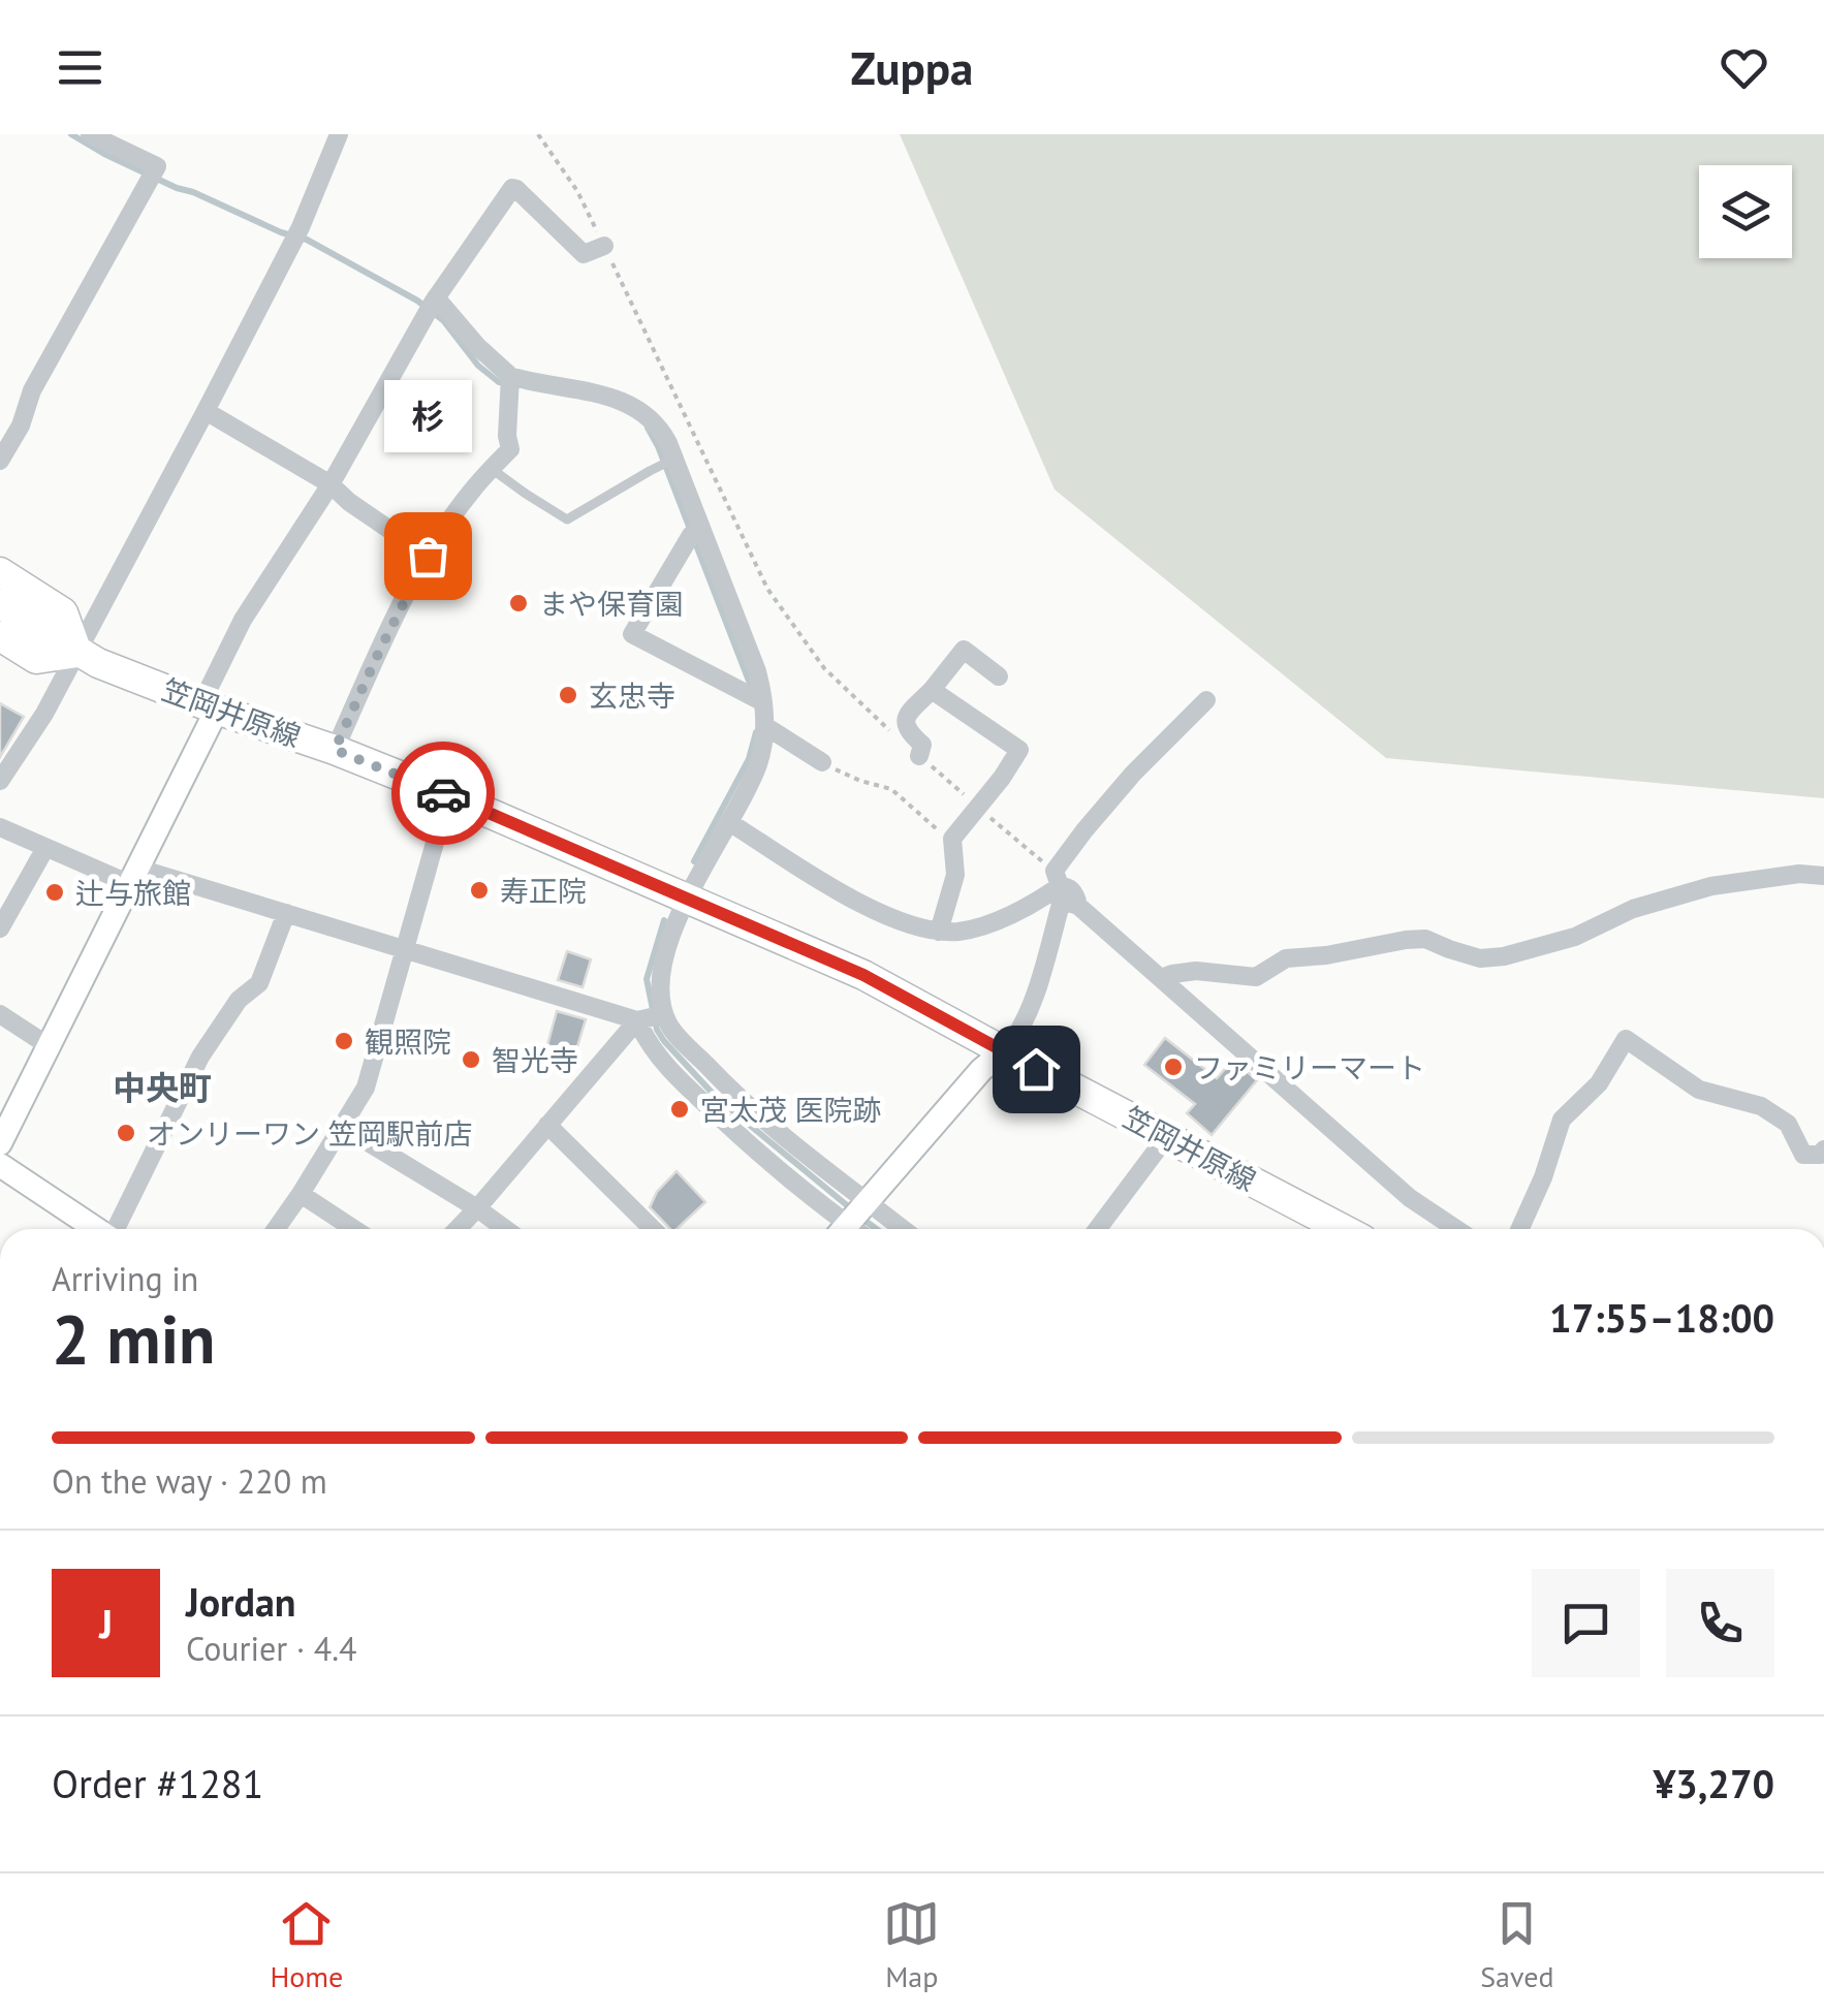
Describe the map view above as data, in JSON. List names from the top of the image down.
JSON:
{
  "streets": {
    "main road": ["笠岡井原線"]
  },
  "districts": ["中央町"],
  "places": [
    "杉",
    "まや保育園",
    "玄忠寺",
    "寿正院",
    "辻与旅館",
    "観照院",
    "智光寺",
    "ファミリーマート",
    "宮太茂 医院跡",
    "オンリーワン 笠岡駅前店"
  ],
  "page": {
    "header": "Zuppa",
    "bubble": "杉",
    "heading": ["2 min", "Arriving in", "17:55–18:00"],
    "panel": [
      "Jordan",
      "Courier · 4.4",
      "Order #1281",
      "¥3,270"
    ],
    "bar": "On the way · 220 m",
    "round": "J",
    "tabs": ["Home", "Map", "Saved"]
  }
}
